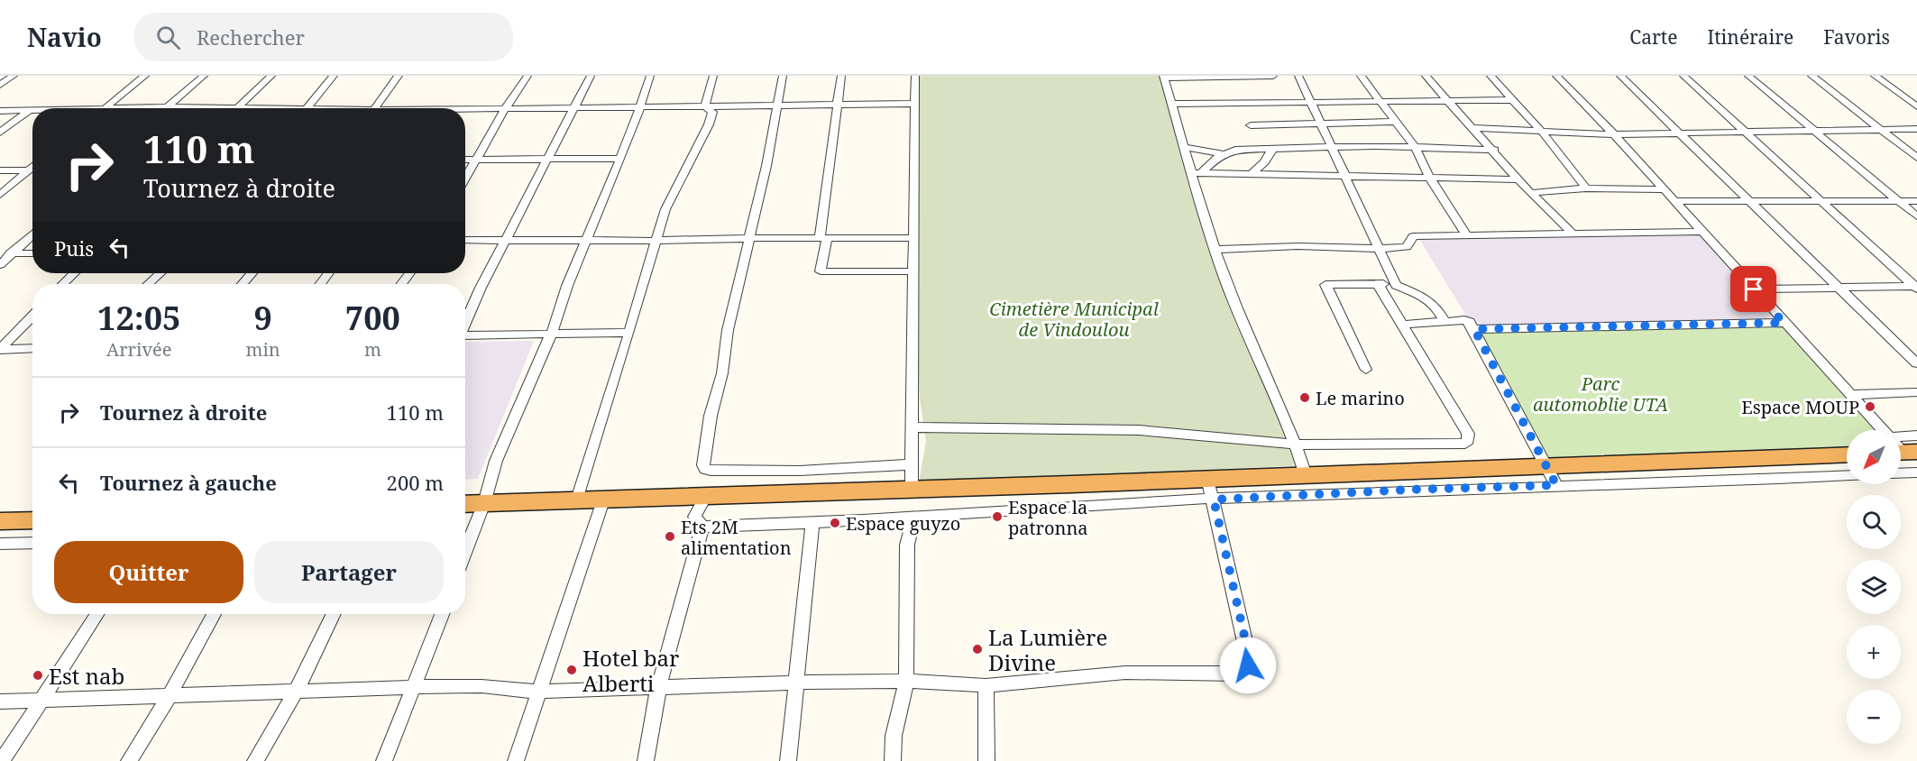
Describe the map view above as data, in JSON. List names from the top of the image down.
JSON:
{
  "parks": ["Cimetière Municipal de Vindoulou", "Parc automoblie UTA"],
  "places": [
    "Le marino",
    "Espace MOUP",
    "Espace la patronna",
    "Espace guyzo",
    "Ets 2M alimentation",
    "La Lumière Divine",
    "Hotel bar Alberti",
    "Est nab"
  ],
  "north": "bottom left",
  "page": {
    "header": "Navio",
    "search": "Rechercher",
    "nav": ["Carte", "Itinéraire", "Favoris"],
    "turn": ["110 m", "Tournez à droite"],
    "then": "Puis",
    "eta": [
      "12:05",
      "Arrivée",
      "9",
      "min",
      "700",
      "m"
    ],
    "list": [
      {
        "name": "Tournez à droite",
        "value": "110 m"
      },
      {
        "name": "Tournez à gauche",
        "value": "200 m"
      }
    ],
    "map_buttons": ["+", "−"],
    "buttons": ["Quitter", "Partager"]
  }
}
